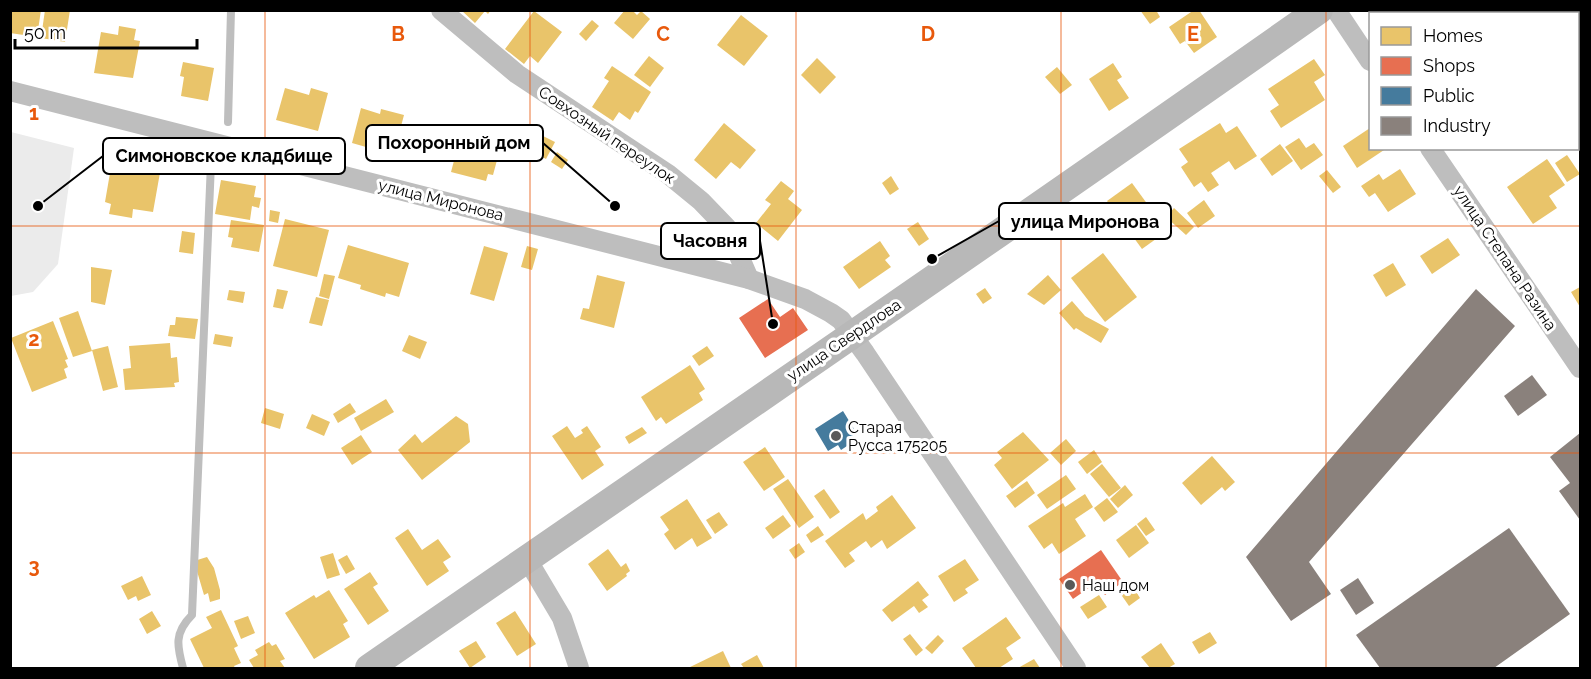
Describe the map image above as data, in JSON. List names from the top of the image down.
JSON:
{
  "streets": {
    "street": [
      "Совхозный переулок",
      "улица Миронова",
      "улица Степана Разина",
      "улица Свердлова"
    ]
  },
  "crossings": [
    ["Совхозный переулок", "улица Миронова"],
    ["улица Миронова", "улица Свердлова"]
  ],
  "places": [
    "Симоновское кладбище",
    "Похоронный дом",
    "улица Миронова",
    "Часовня",
    "Старая Русса 175205",
    "Наш дом"
  ],
  "legend": [
    "Homes",
    "Shops",
    "Public",
    "Industry"
  ],
  "scale_bar": "50 m",
  "grid": {
    "columns": [
      "B",
      "C",
      "D",
      "E"
    ],
    "rows": ["1", "2", "3"]
  }
}
